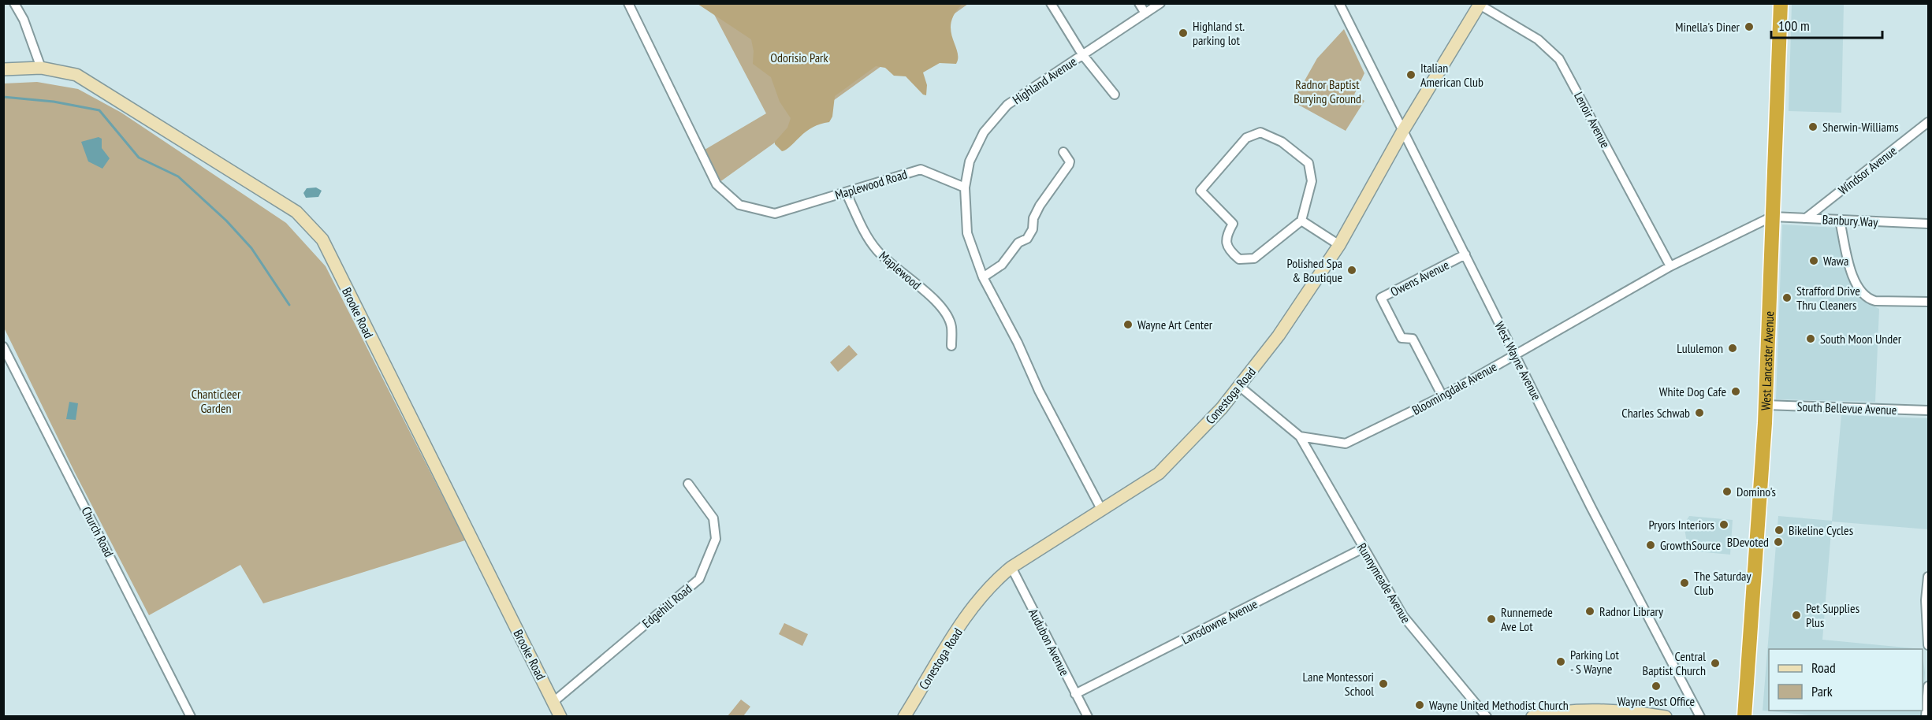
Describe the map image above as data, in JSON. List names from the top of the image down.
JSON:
{
  "streets": {
    "highway": ["West Lancaster Avenue"],
    "main road": ["Brooke Road", "Conestoga Road"],
    "street": [
      "Highland Avenue",
      "Lenoir Avenue",
      "Windsor Avenue",
      "Maplewood Road",
      "Banbury Way",
      "Maplewood",
      "Owens Avenue",
      "West Wayne Avenue",
      "Bloomingdale Avenue",
      "South Bellevue Avenue",
      "Church Road",
      "Runnymeade Avenue",
      "Edgehill Road",
      "Lansdowne Avenue",
      "Audubon Avenue"
    ]
  },
  "crossings": [
    ["Highland Avenue", "Maplewood Road"],
    ["Lenoir Avenue", "Bloomingdale Avenue"],
    ["Lenoir Avenue", "Conestoga Road"],
    ["Windsor Avenue", "Banbury Way"],
    ["Maplewood Road", "Maplewood"],
    ["Banbury Way", "West Lancaster Avenue"],
    ["Banbury Way", "Bloomingdale Avenue"],
    ["Owens Avenue", "West Wayne Avenue"],
    ["Owens Avenue", "Bloomingdale Avenue"],
    ["Brooke Road", "Edgehill Road"],
    ["West Lancaster Avenue", "Bloomingdale Avenue"],
    ["West Lancaster Avenue", "South Bellevue Avenue"],
    ["West Wayne Avenue", "Bloomingdale Avenue"],
    ["West Wayne Avenue", "Conestoga Road"],
    ["Bloomingdale Avenue", "Runnymeade Avenue"],
    ["Conestoga Road", "Audubon Avenue"],
    ["Runnymeade Avenue", "Lansdowne Avenue"],
    ["Lansdowne Avenue", "Audubon Avenue"]
  ],
  "parks": ["Odorisio Park", "Radnor Baptist Burying Ground", "Chanticleer Garden"],
  "places": [
    "Minella's Diner",
    "Highland st. parking lot",
    "Italian American Club",
    "Sherwin-Williams",
    "Wawa",
    "Polished Spa & Boutique",
    "Strafford Drive Thru Cleaners",
    "Wayne Art Center",
    "South Moon Under",
    "Lululemon",
    "White Dog Cafe",
    "Charles Schwab",
    "Domino's",
    "Pryors Interiors",
    "Bikeline Cycles",
    "BDevoted",
    "GrowthSource",
    "The Saturday Club",
    "Radnor Library",
    "Pet Supplies Plus",
    "Runnemede Ave Lot",
    "Parking Lot - S Wayne",
    "Central Baptist Church",
    "Lane Montessori School",
    "Wayne Post Office",
    "Wayne United Methodist Church"
  ],
  "legend": ["Road", "Park"],
  "scale_bar": "100 m"
}
